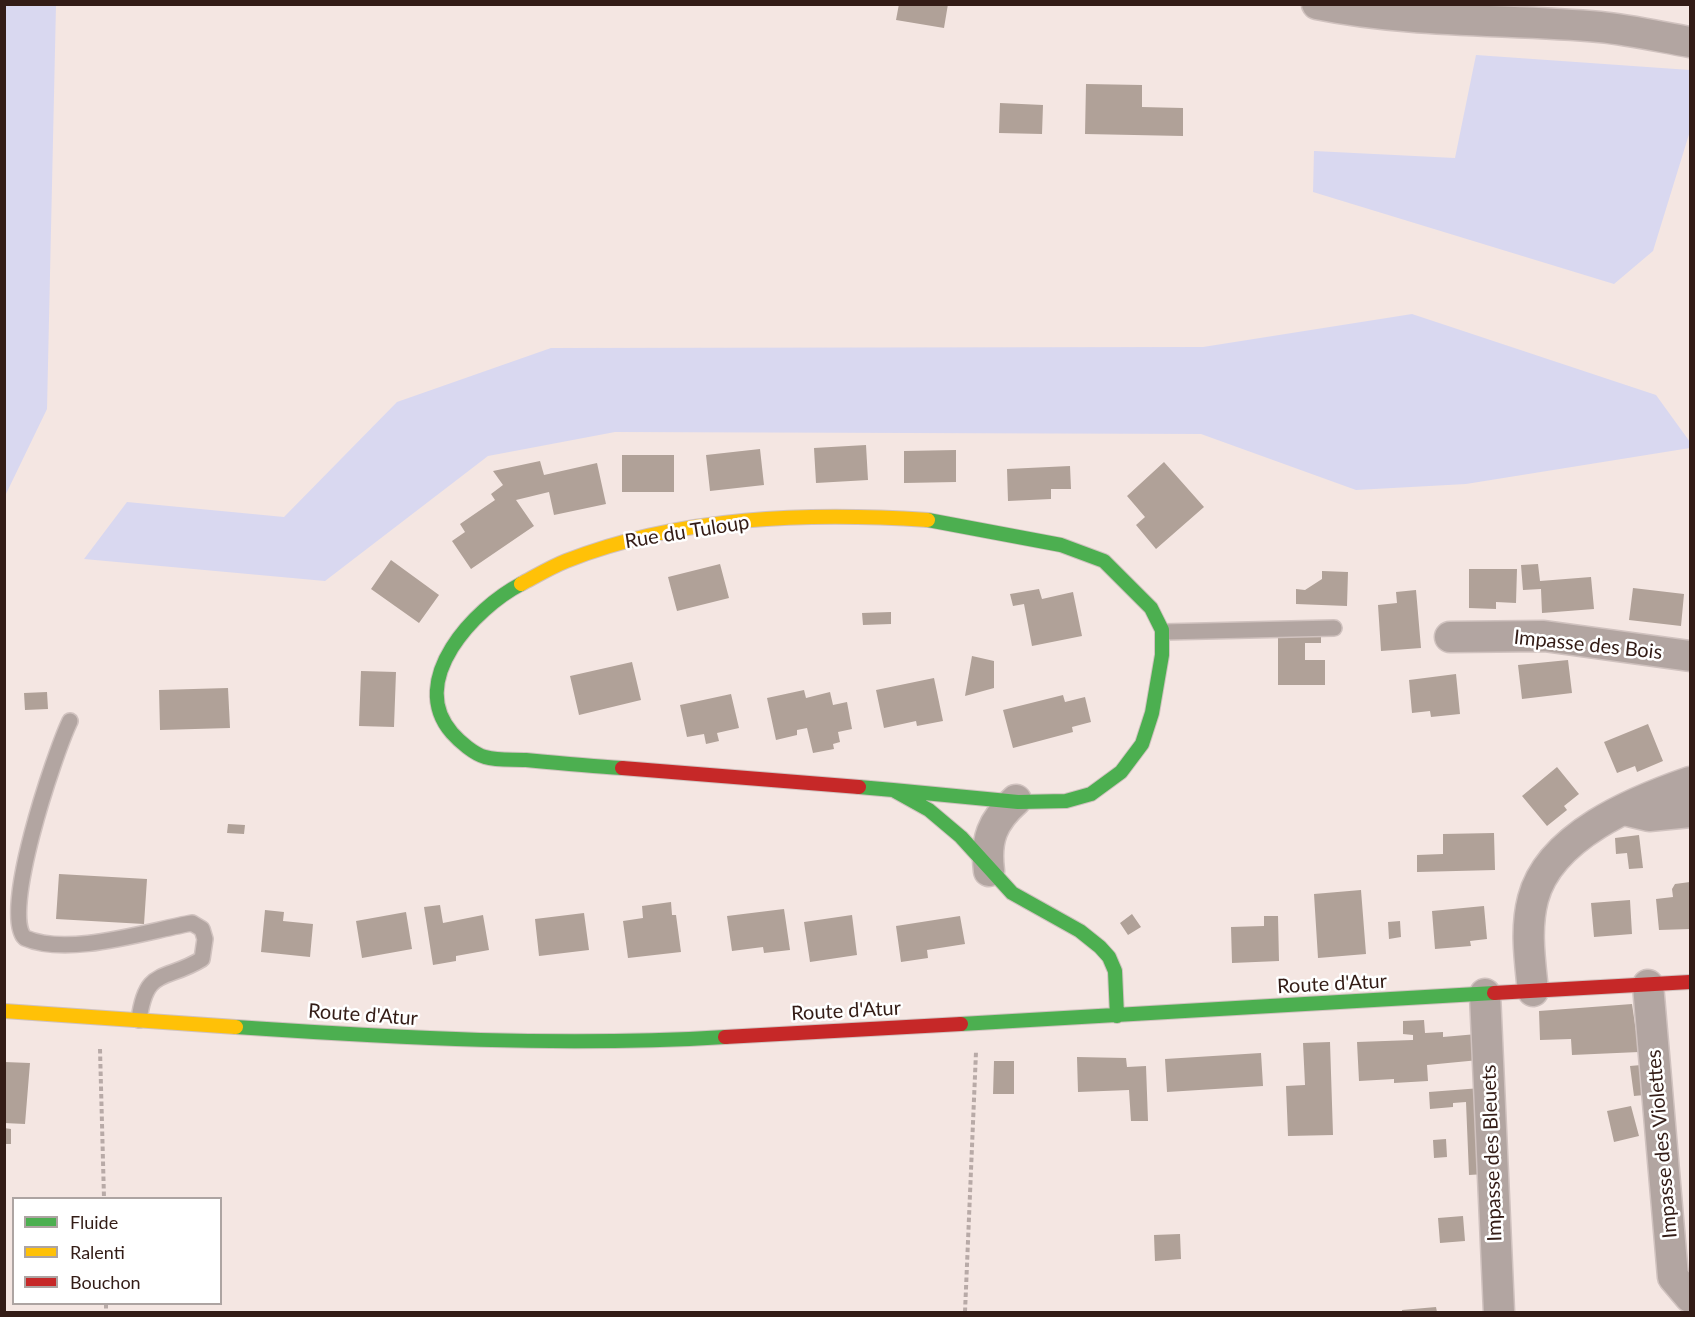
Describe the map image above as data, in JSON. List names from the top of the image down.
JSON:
{
  "streets": {
    "street": [
      "Rue du Tuloup",
      "Impasse des Bois",
      "Route d'Atur",
      "Impasse des Violettes",
      "Impasse des Bleuets"
    ]
  },
  "crossings": [
    ["Rue du Tuloup", "Route d'Atur"],
    ["Route d'Atur", "Impasse des Violettes"],
    ["Route d'Atur", "Impasse des Bleuets"]
  ],
  "legend": ["Fluide", "Ralenti", "Bouchon"]
}
